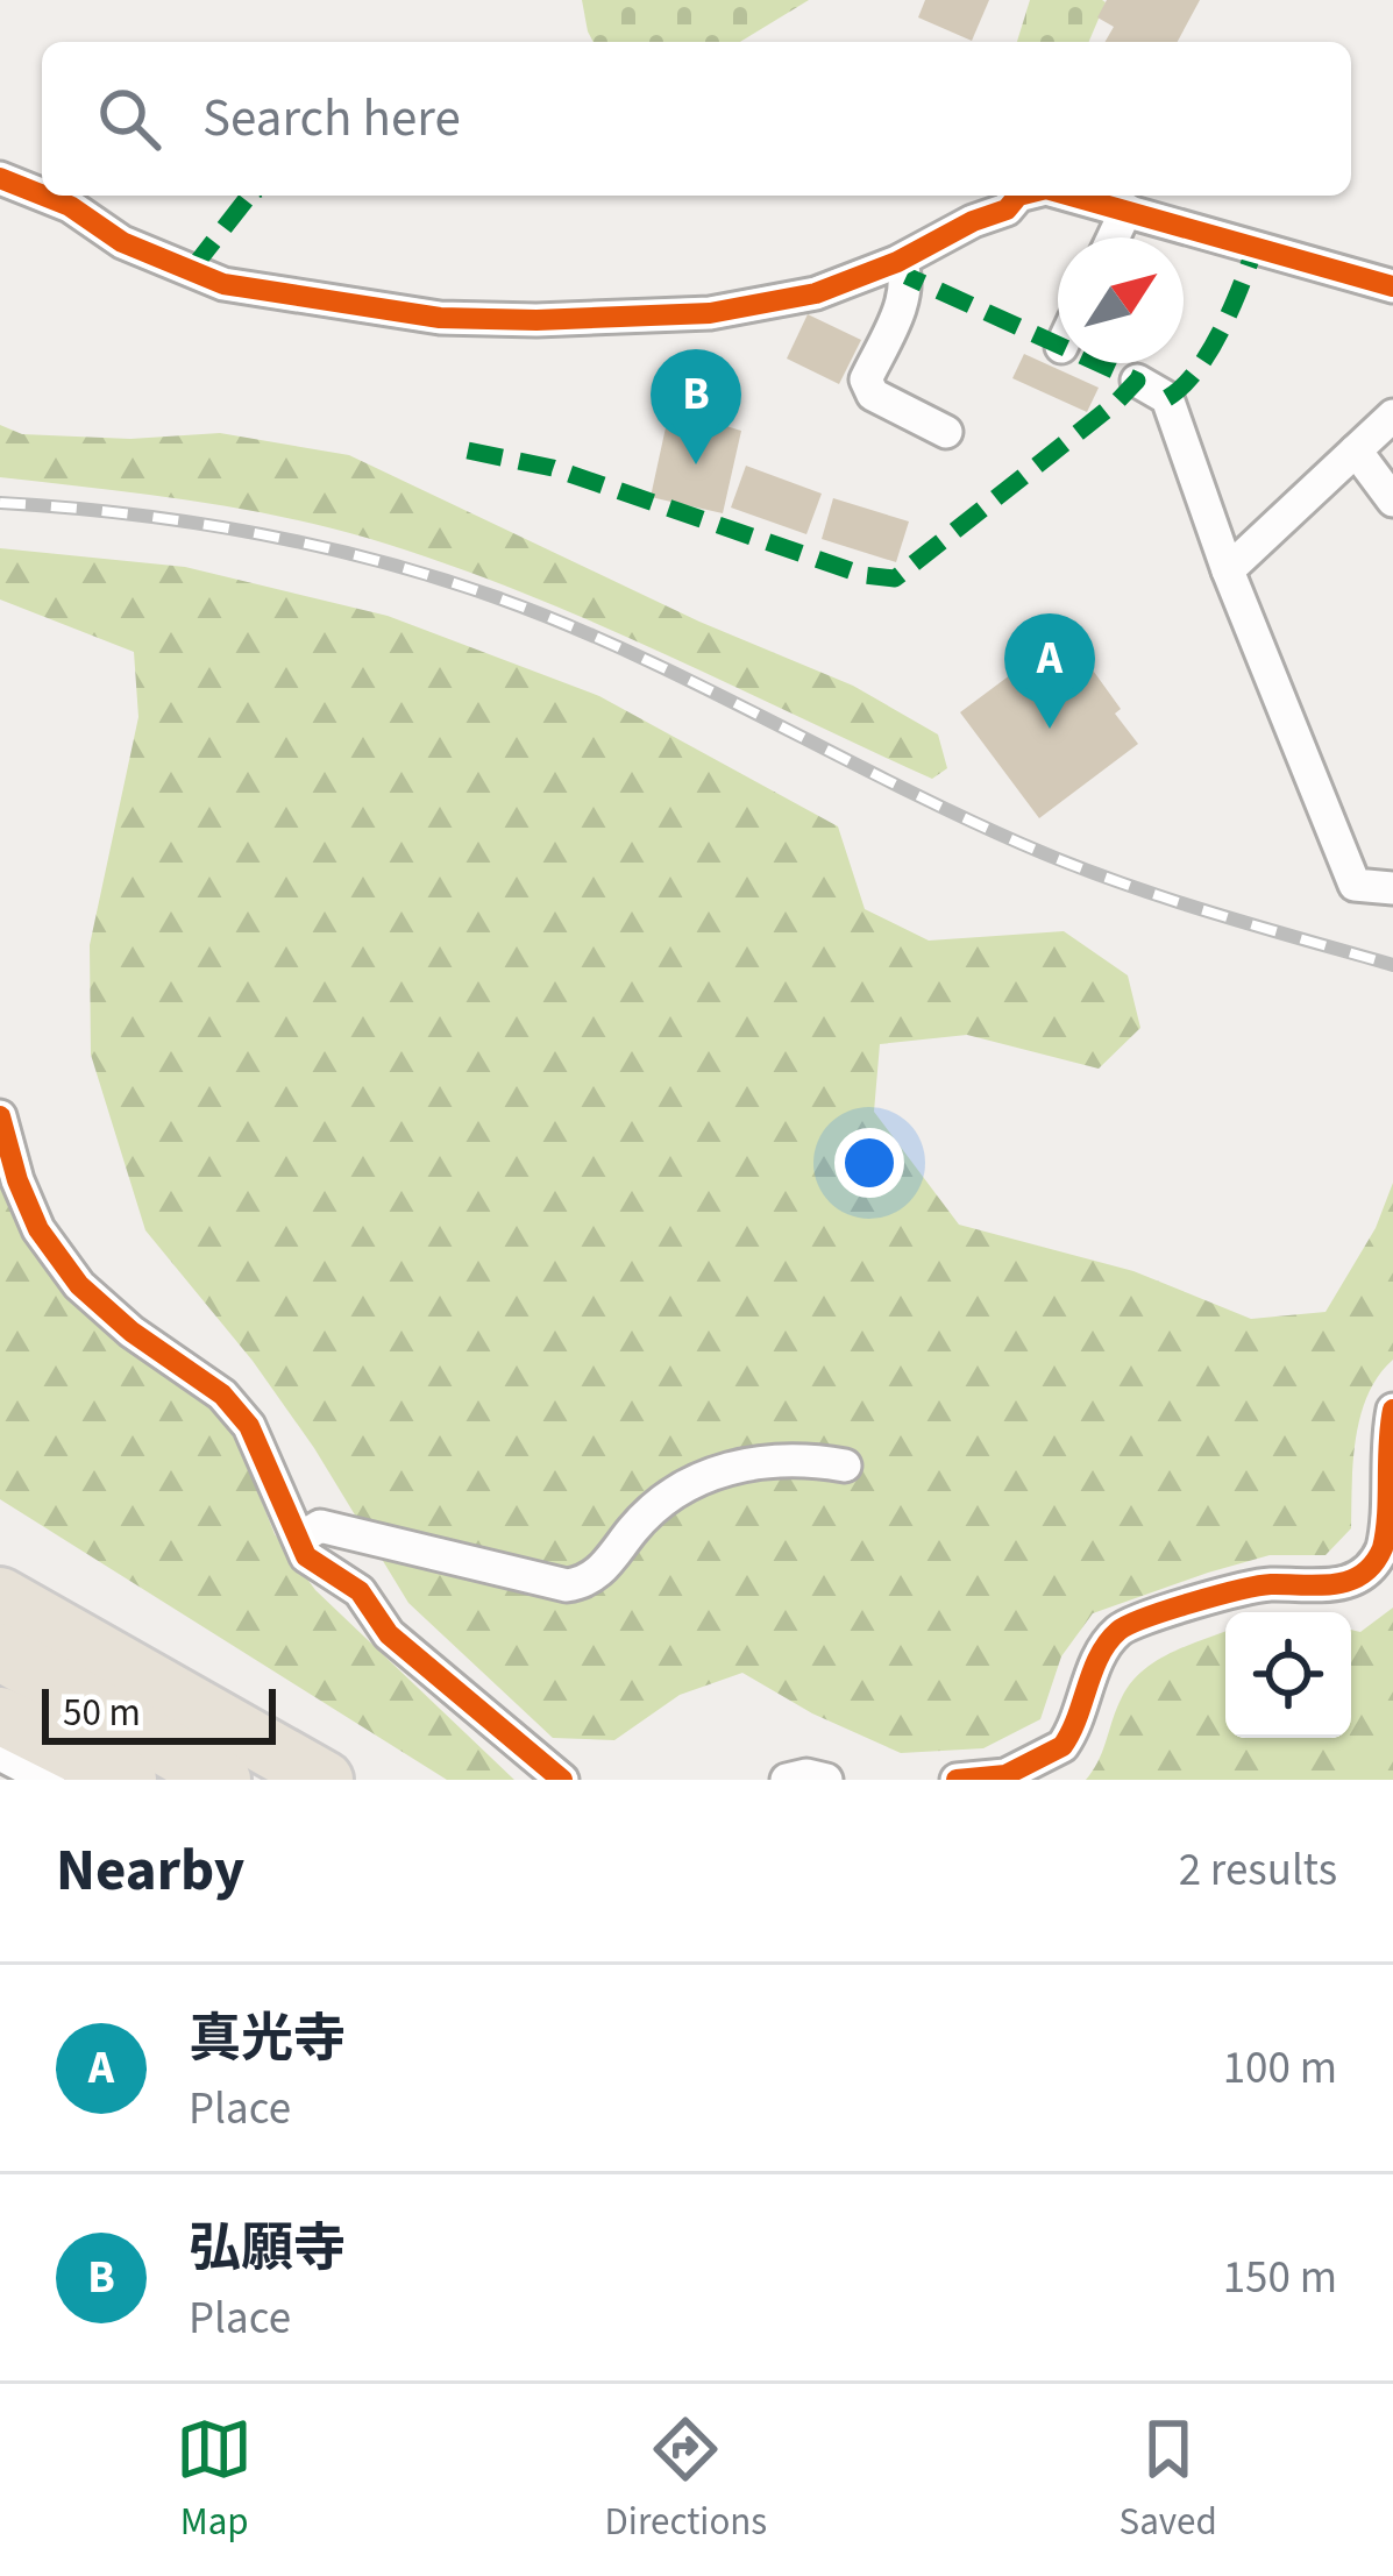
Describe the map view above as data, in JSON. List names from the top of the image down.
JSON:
{
  "scale_bar": "50 m",
  "north": "top right",
  "page": {
    "search": "Search here",
    "pins": ["B", "A"],
    "scale": "50 m",
    "heading": ["Nearby", "2 results"],
    "list": [
      {
        "mark": "A",
        "name": "真光寺",
        "note": "Place",
        "value": "100 m"
      },
      {
        "mark": "B",
        "name": "弘願寺",
        "note": "Place",
        "value": "150 m"
      }
    ],
    "nav": ["Map", "Directions", "Saved"]
  }
}
